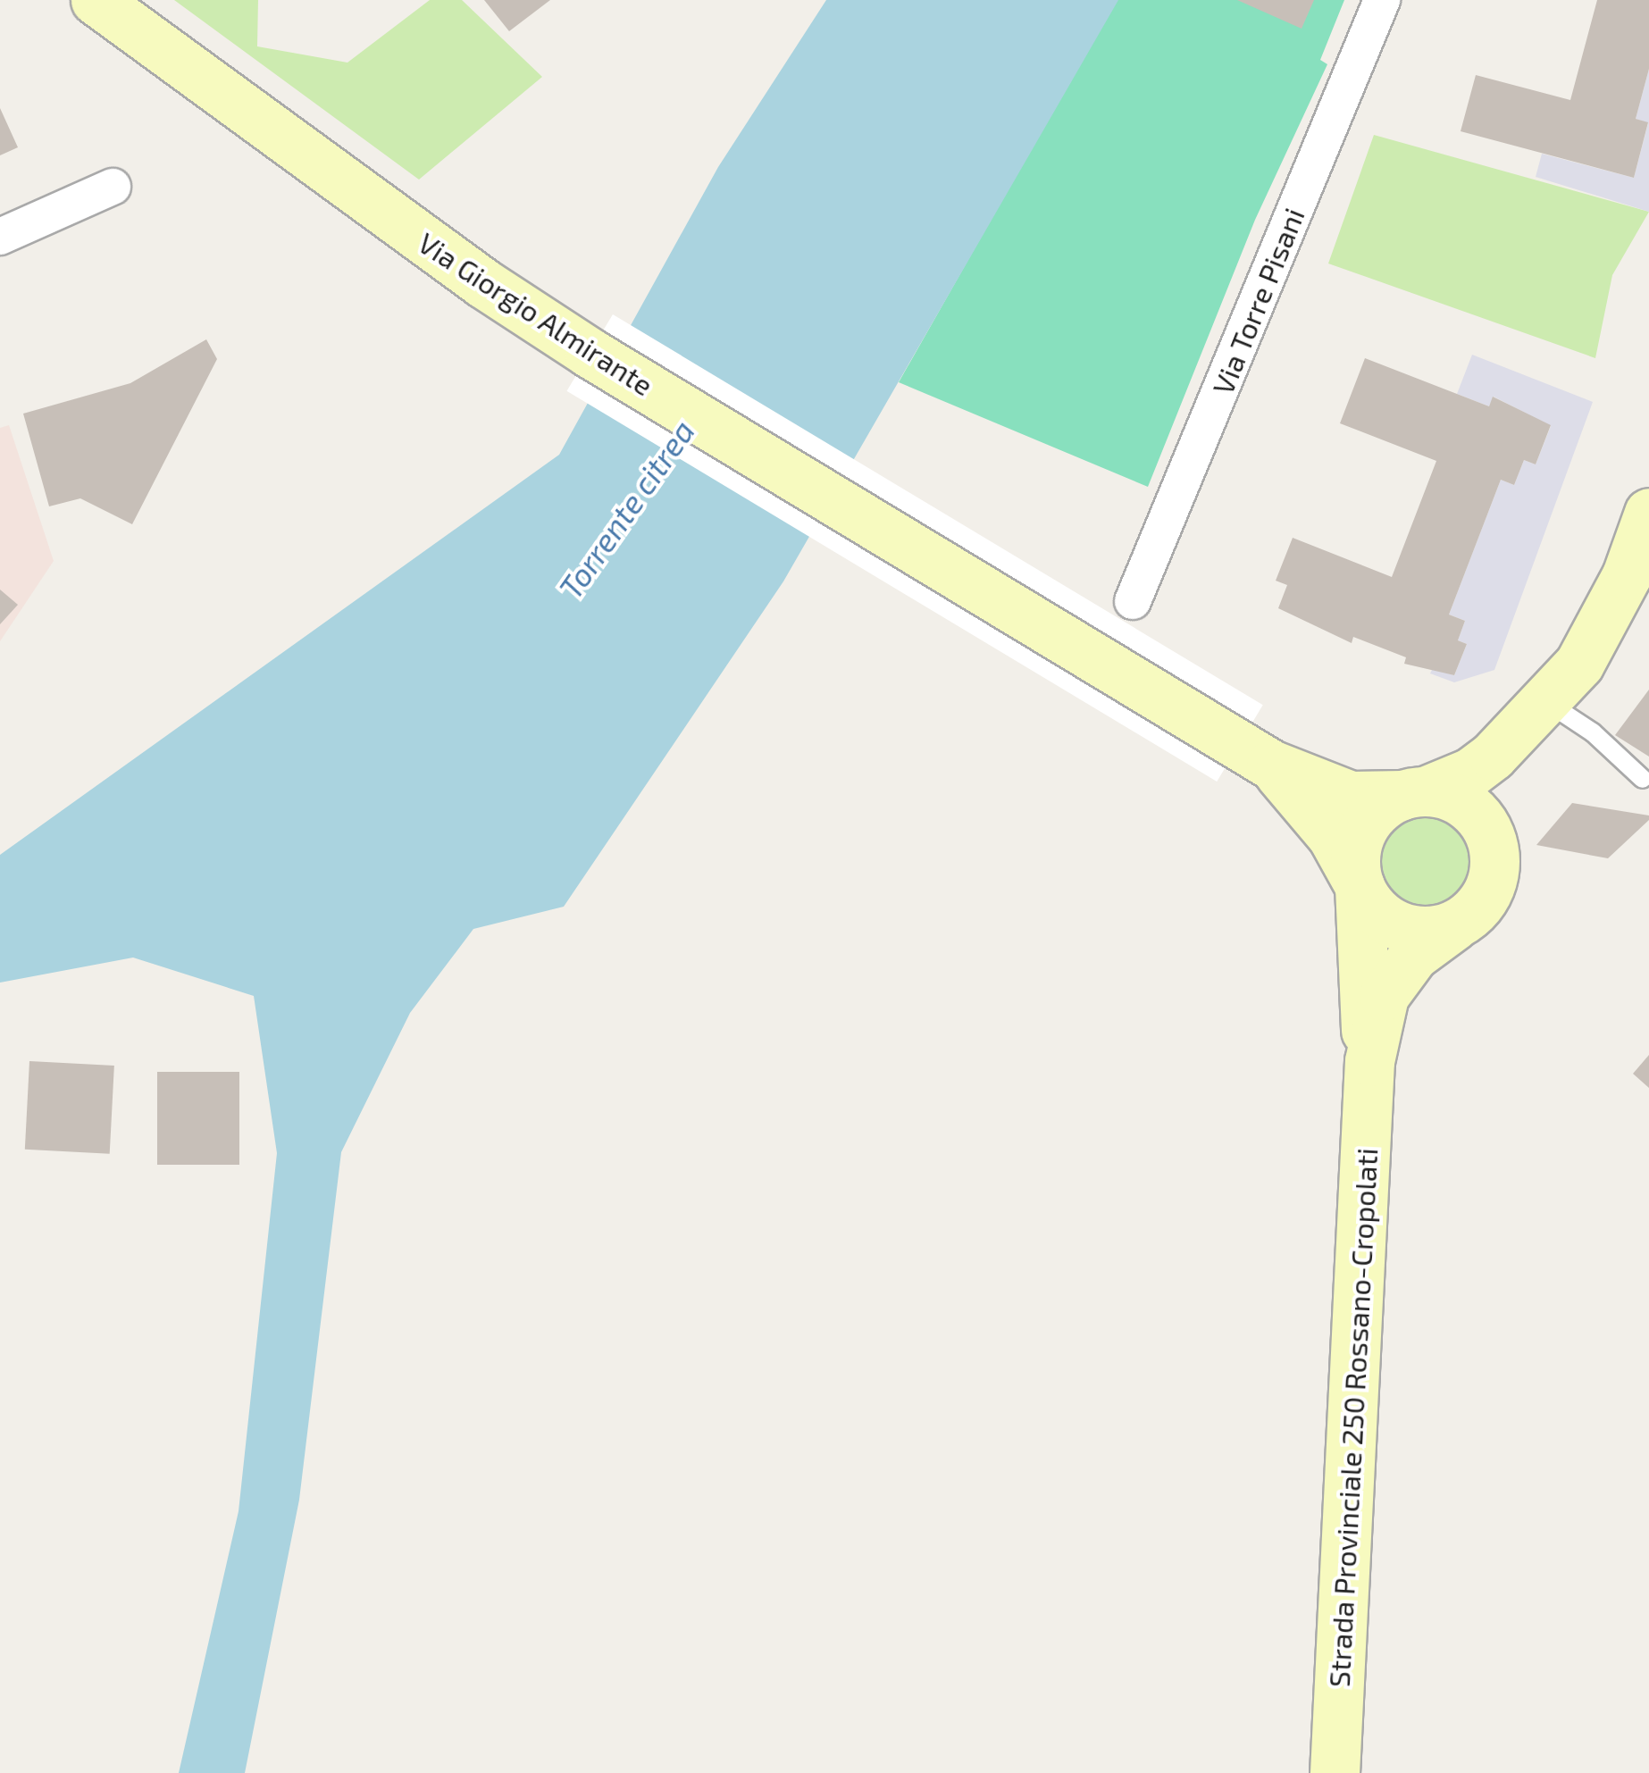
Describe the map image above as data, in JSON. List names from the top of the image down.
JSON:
{
  "streets": {
    "main road": ["Via Giorgio Almirante", "Strada Provinciale 250 Rossano-Cropolati"],
    "street": ["Via Torre Pisani"]
  },
  "water": ["Torrente citrea"]
}
